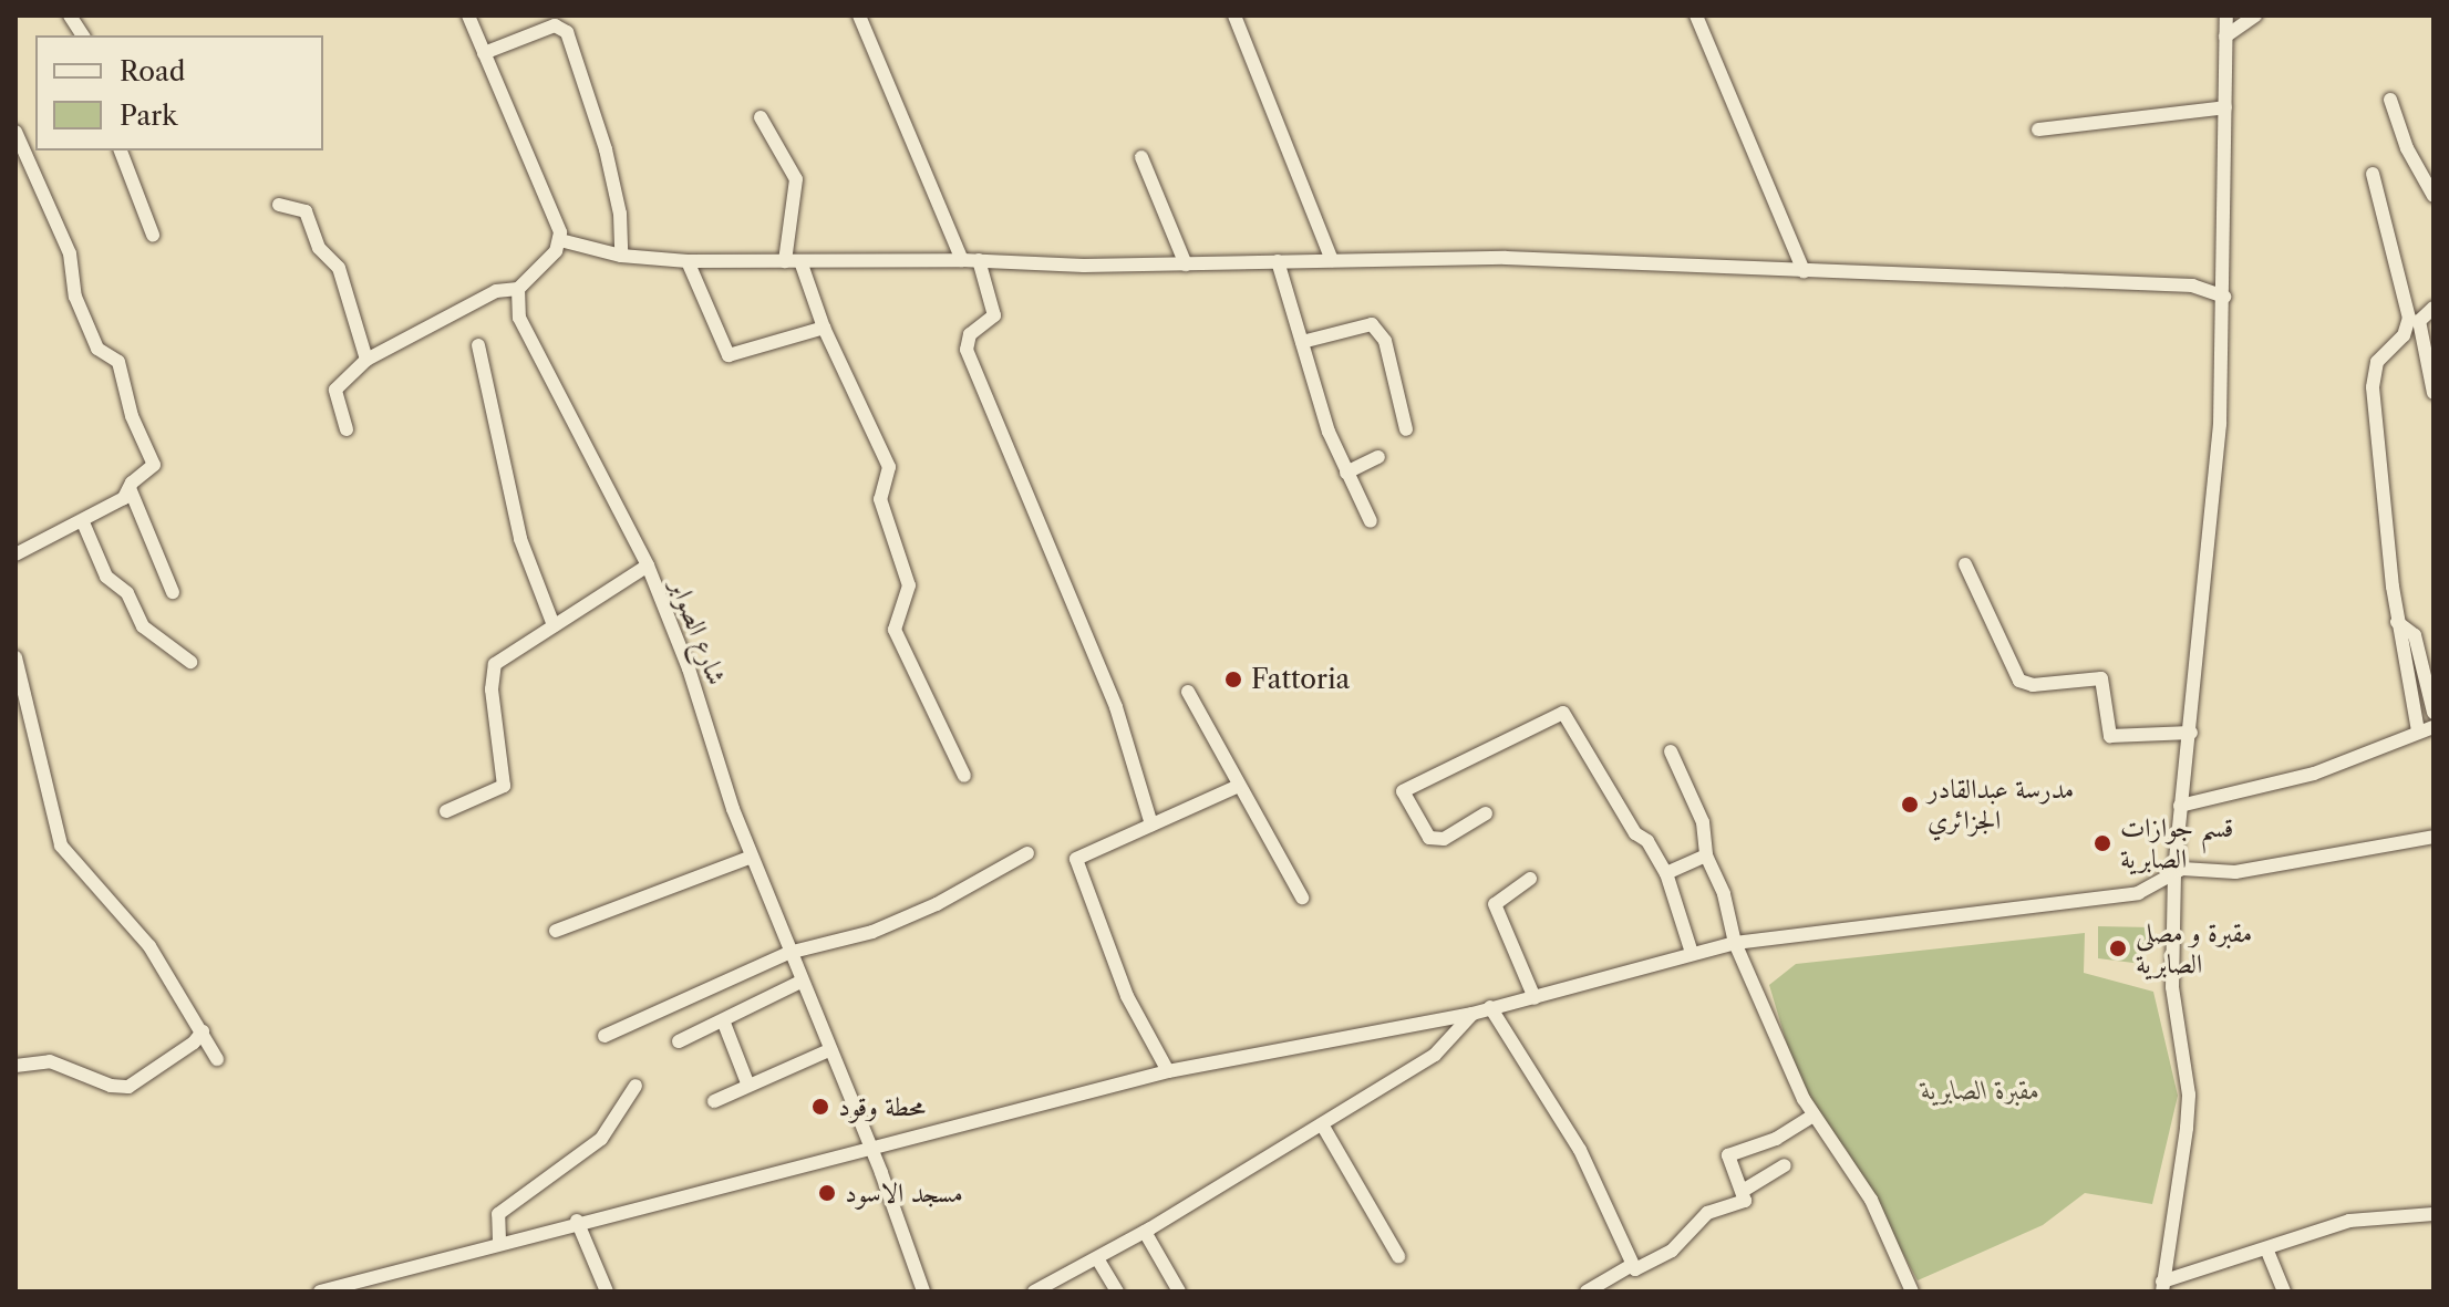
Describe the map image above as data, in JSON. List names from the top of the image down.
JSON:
{
  "streets": {
    "street": ["شارع الصوابر"]
  },
  "parks": ["مقبرة الصابرية"],
  "places": [
    "Fattoria",
    "مدرسة عبدالقادر الجزائري",
    "قسم جوازات الصابرية",
    "مقبرة و مصلى الصابرية",
    "محطة وقود",
    "مسجد الاسود"
  ],
  "legend": ["Road", "Park"]
}
